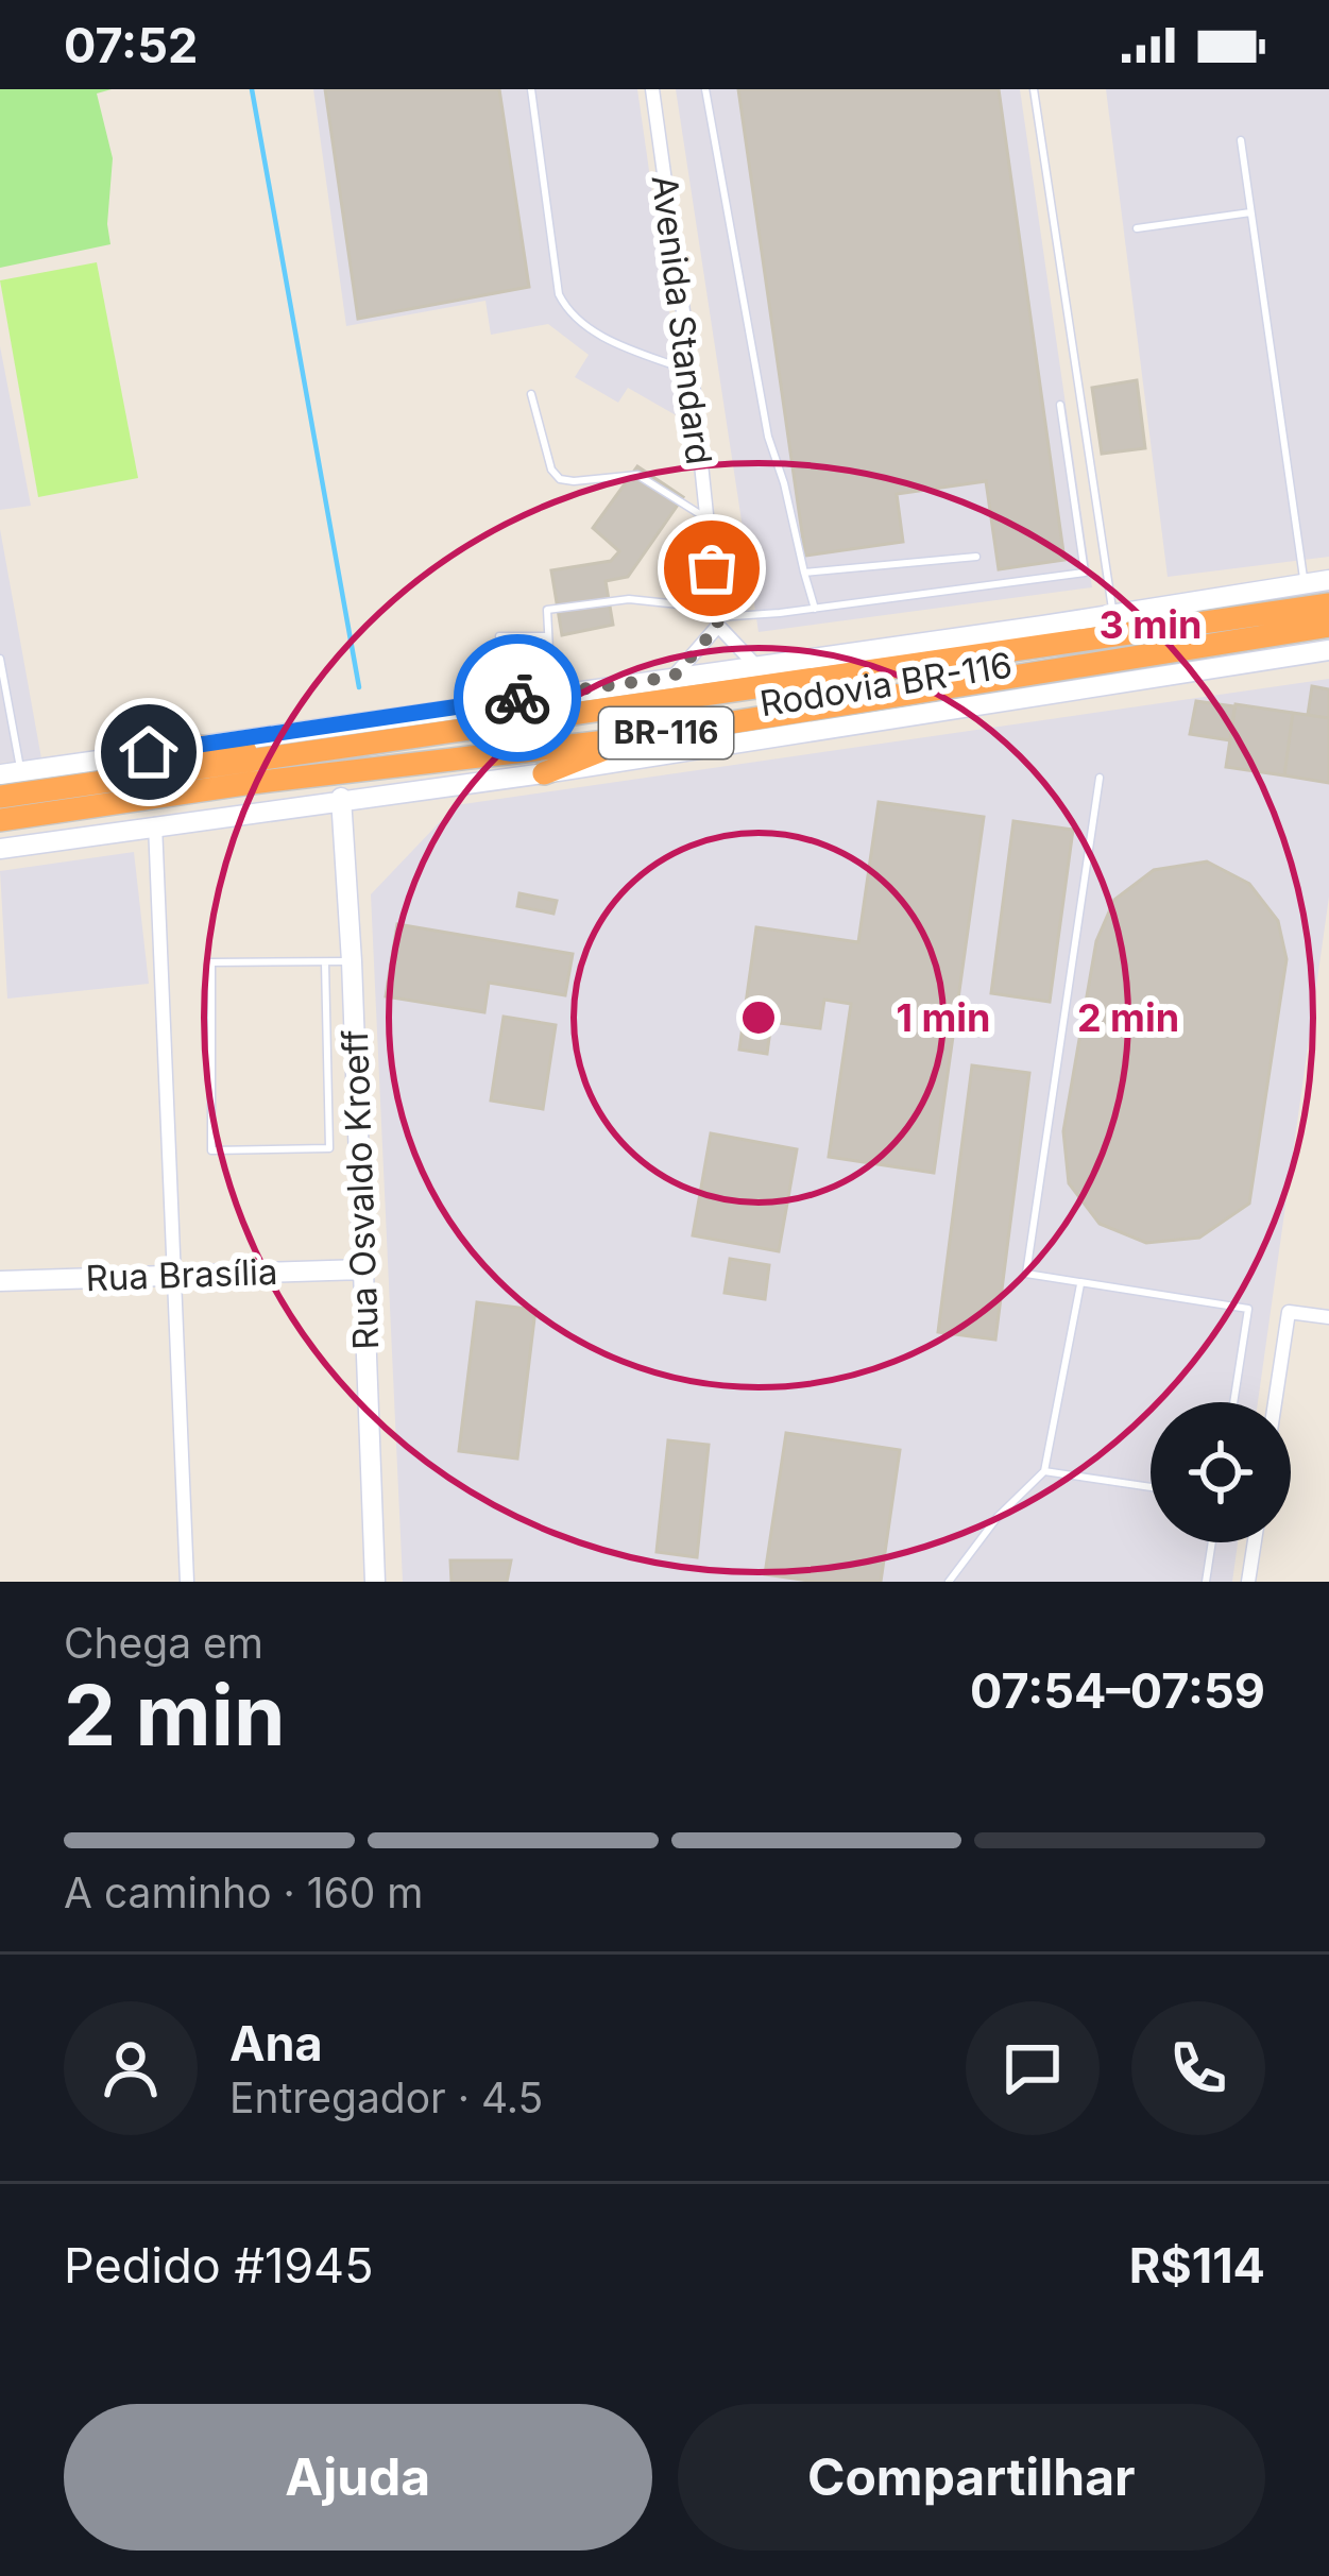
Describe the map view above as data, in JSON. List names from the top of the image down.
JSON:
{
  "streets": {
    "highway": ["Rodovia BR-116", "BR-116"],
    "main road": ["Rua Osvaldo Kroeff", "Rua Brasília"],
    "street": ["Avenida Standard"]
  },
  "crossings": [
    ["Rodovia BR-116", "Rua Osvaldo Kroeff"],
    ["Rua Osvaldo Kroeff", "Rua Brasília"]
  ],
  "page": {
    "status": "07:52",
    "heading": ["2 min", "Chega em", "07:54–07:59"],
    "panel": [
      "Ana",
      "Entregador · 4.5",
      "Pedido #1945",
      "R$114"
    ],
    "bar": "A caminho · 160 m",
    "buttons": ["Ajuda", "Compartilhar"]
  },
  "rings": ["3 min", "1 min", "2 min"]
}
